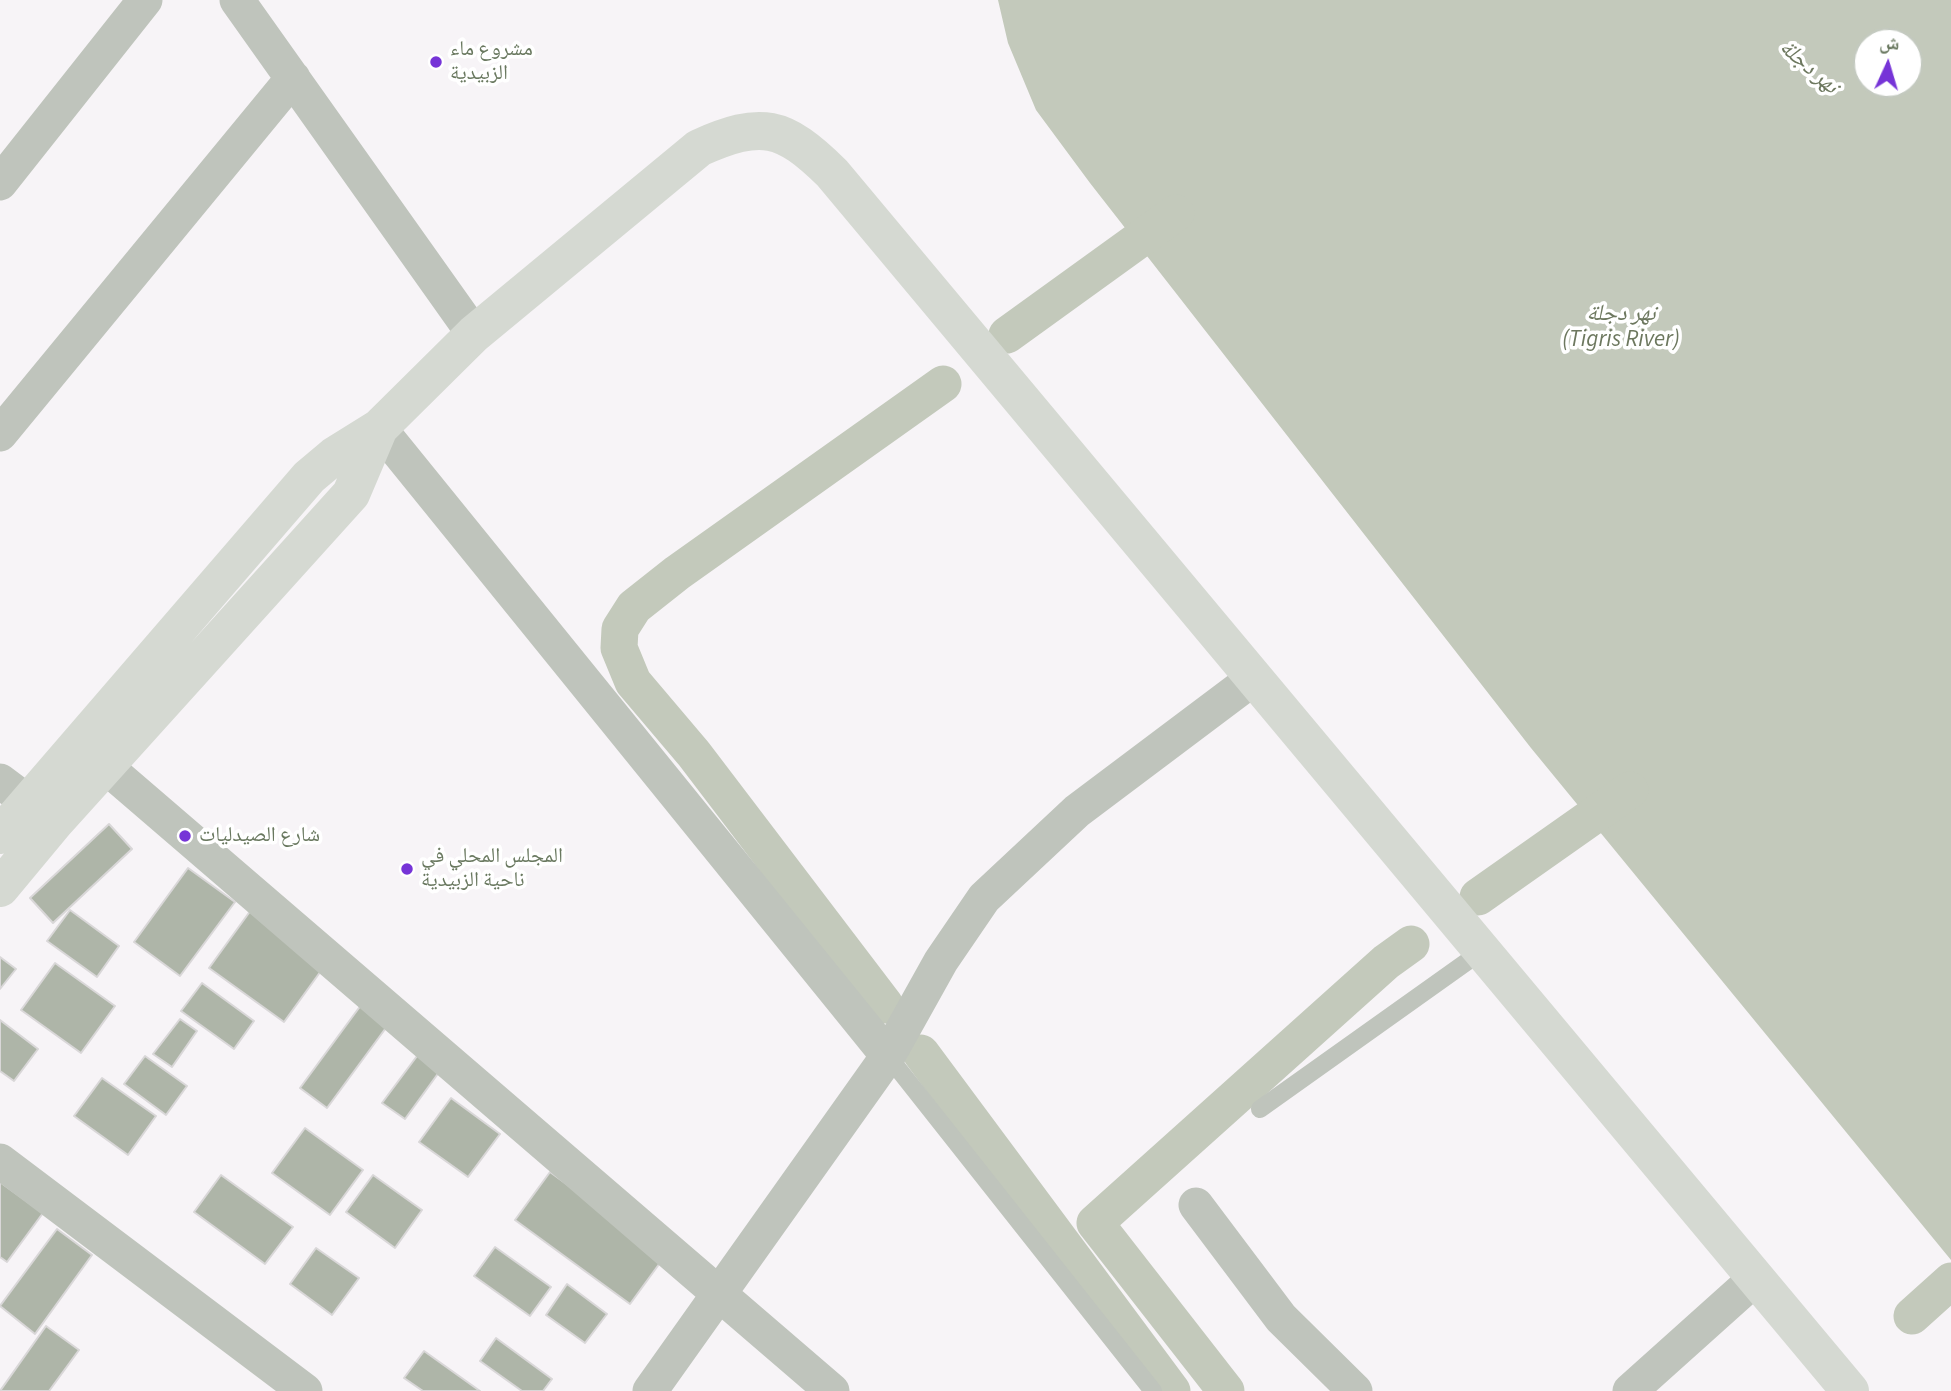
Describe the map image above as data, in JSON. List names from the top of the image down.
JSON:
{
  "water": ["نهر دجلة", "نهر دجلة (Tigris River)"],
  "places": ["مشروع ماء الزبيدية", "شارع الصيدليات", "المجلس المحلي في ناحية الزبيدية"],
  "north": "top"
}
